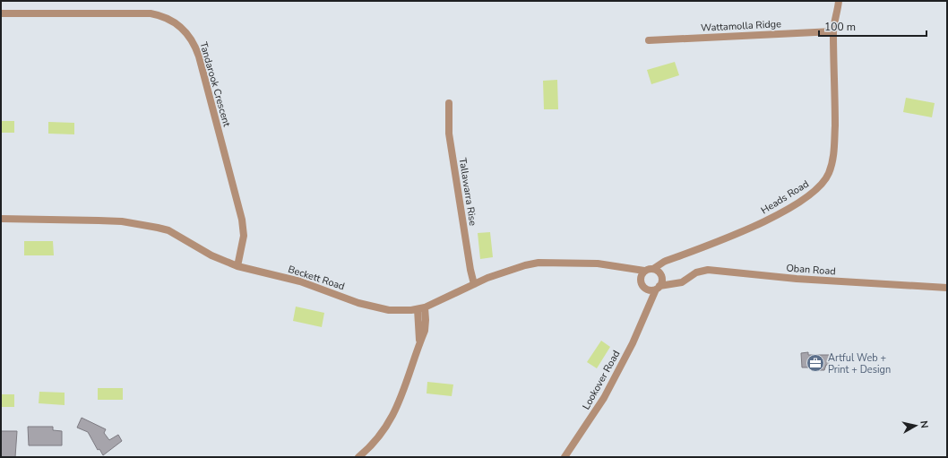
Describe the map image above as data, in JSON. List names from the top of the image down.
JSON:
{
  "streets": {
    "street": [
      "Wattamolla Ridge",
      "Tandarook Crescent",
      "Tallawarra Rise",
      "Heads Road",
      "Oban Road",
      "Beckett Road",
      "Lookover Road"
    ]
  },
  "crossings": [
    ["Wattamolla Ridge", "Heads Road"],
    ["Tandarook Crescent", "Beckett Road"],
    ["Tallawarra Rise", "Beckett Road"],
    ["Heads Road", "Oban Road"],
    ["Heads Road", "Beckett Road"],
    ["Heads Road", "Lookover Road"],
    ["Oban Road", "Beckett Road"],
    ["Oban Road", "Lookover Road"],
    ["Beckett Road", "Lookover Road"]
  ],
  "places": {
    "office": ["Artful Web + Print + Design"]
  },
  "scale_bar": "100 m",
  "north": "right"
}
